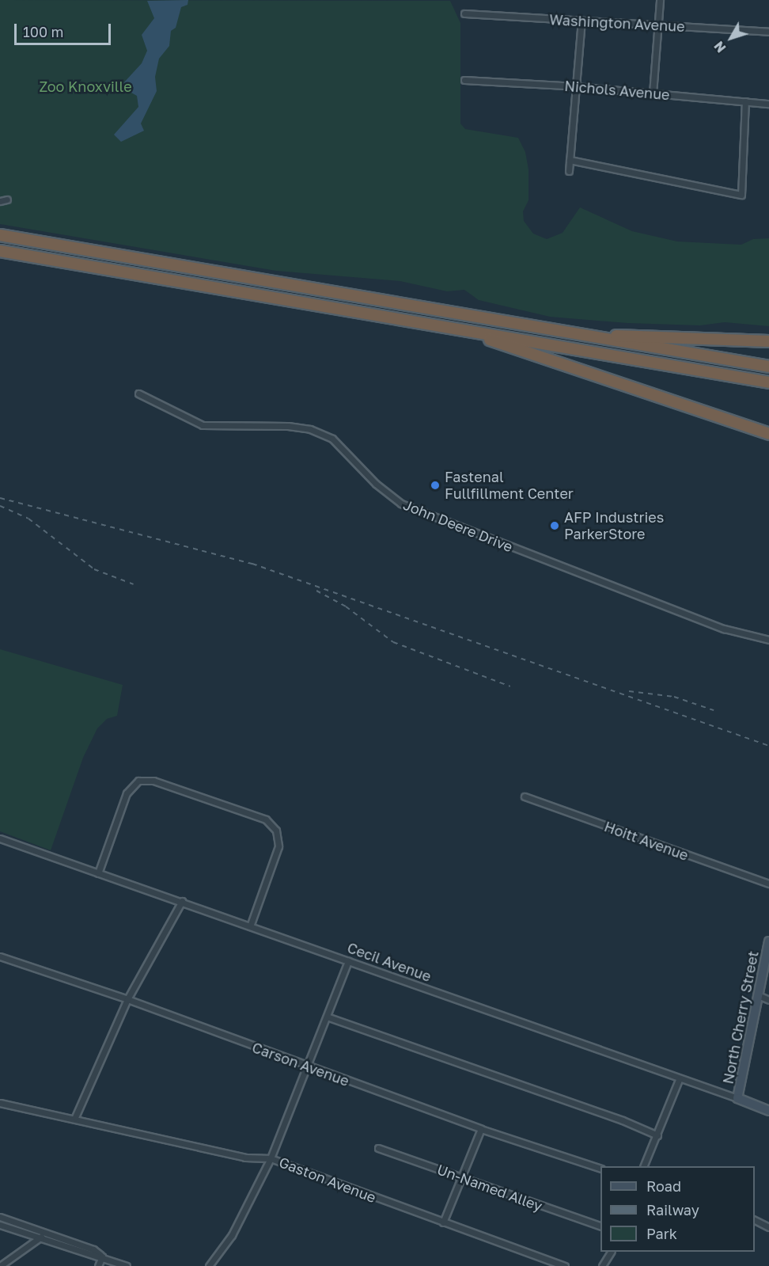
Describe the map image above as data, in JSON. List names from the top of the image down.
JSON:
{
  "streets": {
    "street": [
      "Washington Avenue",
      "Nichols Avenue",
      "John Deere Drive",
      "Hoitt Avenue",
      "Cecil Avenue",
      "North Cherry Street",
      "Carson Avenue",
      "Gaston Avenue",
      "Un-Named Alley"
    ]
  },
  "crossings": [
    ["Cecil Avenue", "North Cherry Street"]
  ],
  "parks": ["Zoo Knoxville"],
  "places": ["Fastenal Fullfillment Center", "AFP Industries ParkerStore"],
  "legend": ["Road", "Railway", "Park"],
  "scale_bar": "100 m",
  "north": "bottom left"
}
